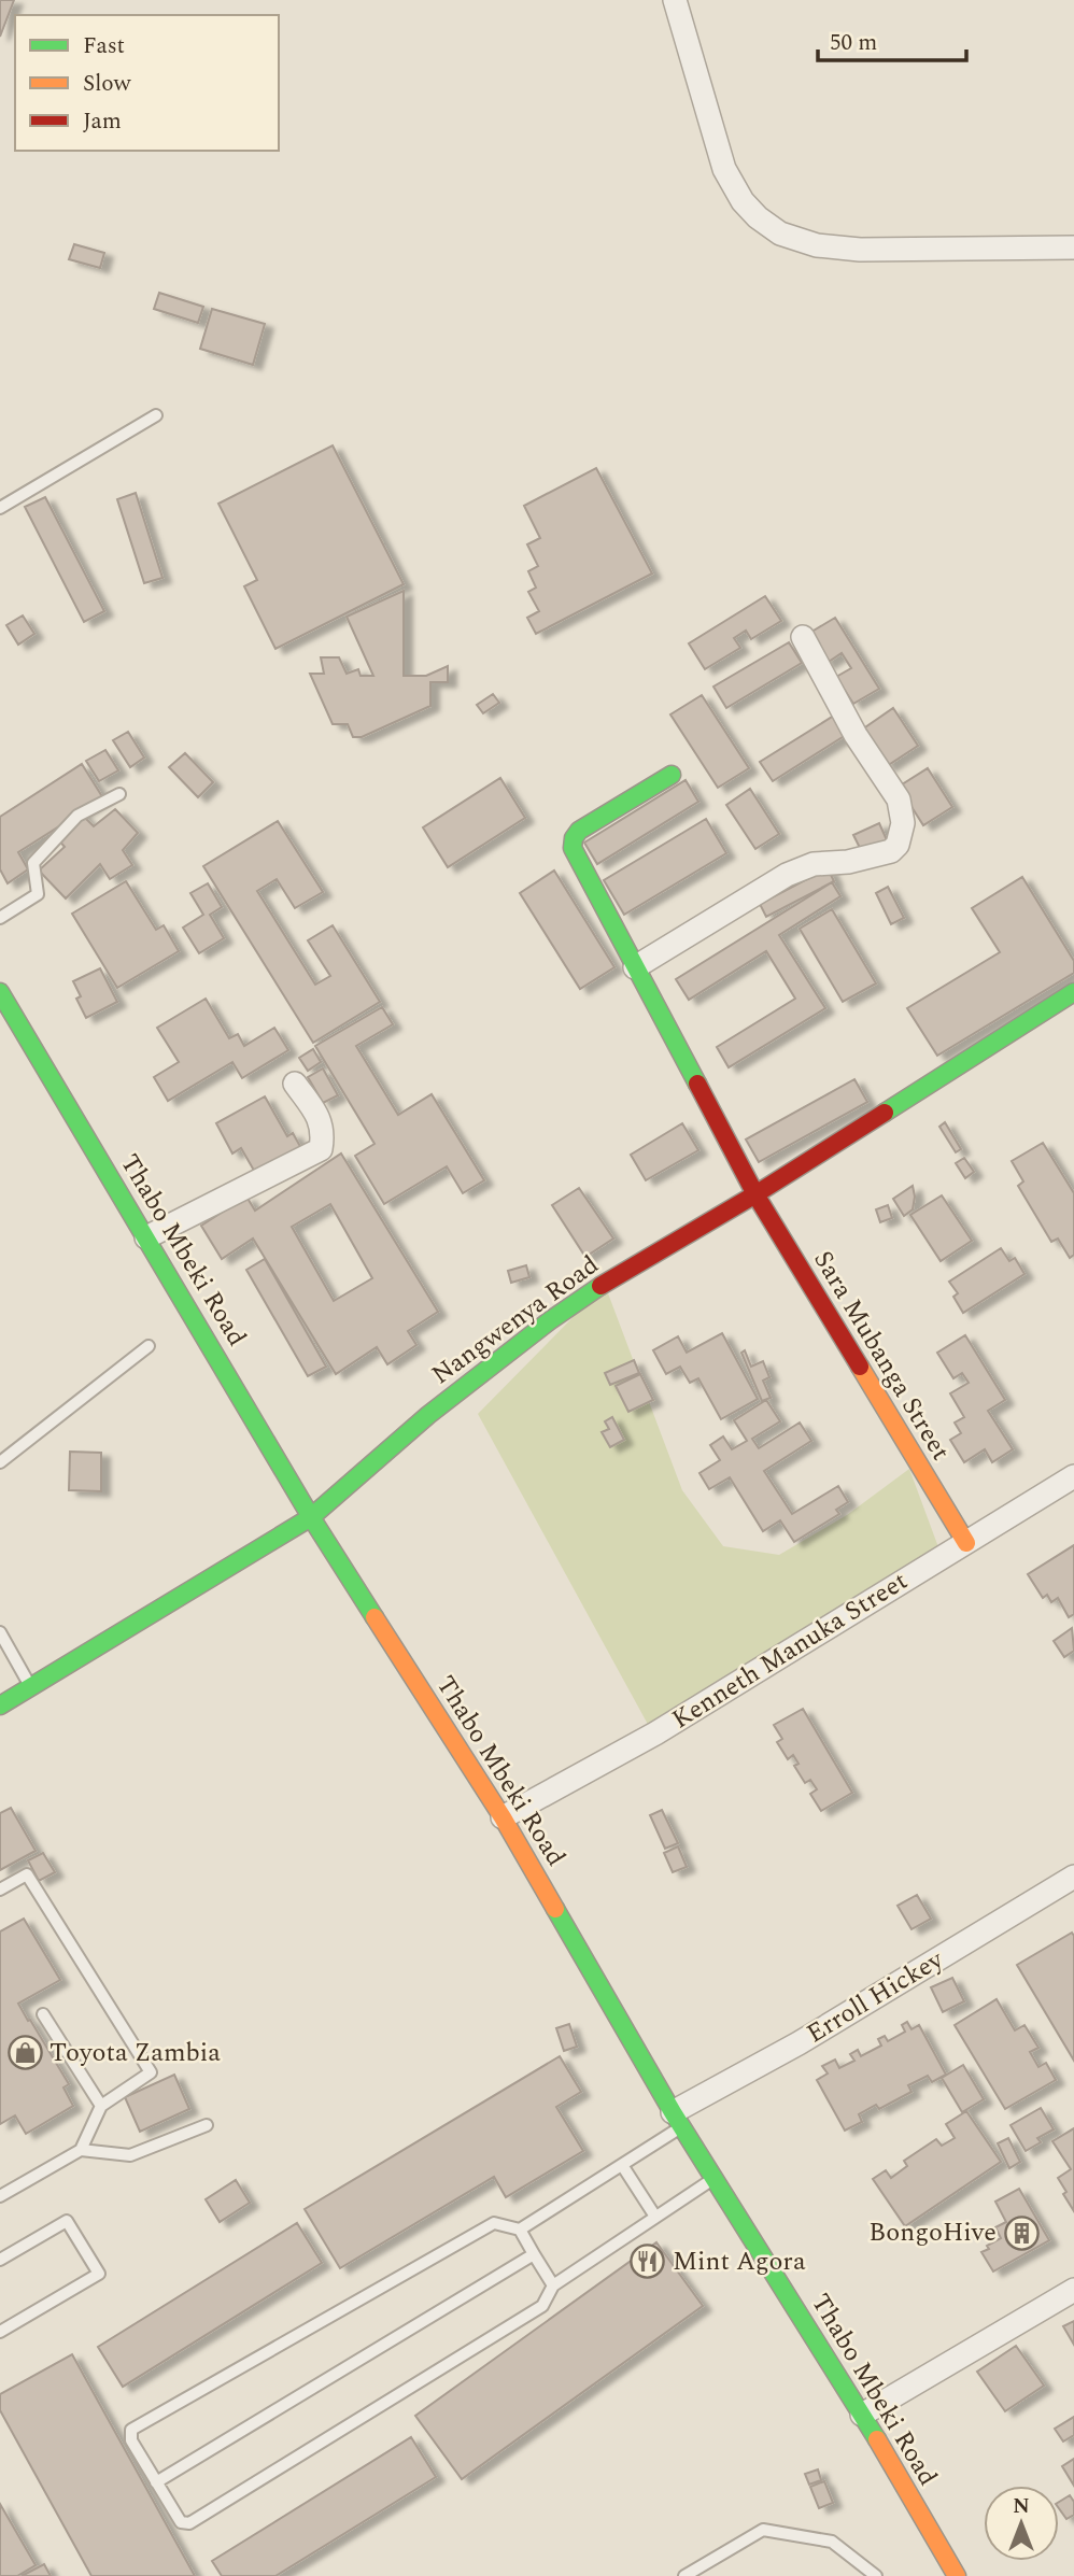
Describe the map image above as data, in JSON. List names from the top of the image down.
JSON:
{
  "streets": {
    "main road": ["Thabo Mbeki Road", "Nangwenya Road", "Sara Mubanga Street"],
    "street": ["Kenneth Manuka Street", "Erroll Hickey"]
  },
  "crossings": [
    ["Thabo Mbeki Road", "Nangwenya Road"],
    ["Thabo Mbeki Road", "Kenneth Manuka Street"],
    ["Thabo Mbeki Road", "Erroll Hickey"],
    ["Nangwenya Road", "Sara Mubanga Street"],
    ["Sara Mubanga Street", "Kenneth Manuka Street"]
  ],
  "places": {
    "shop": ["Toyota Zambia"],
    "building": ["BongoHive"],
    "restaurant": ["Mint Agora"]
  },
  "legend": ["Fast", "Slow", "Jam"],
  "scale_bar": "50 m",
  "north": "top"
}
